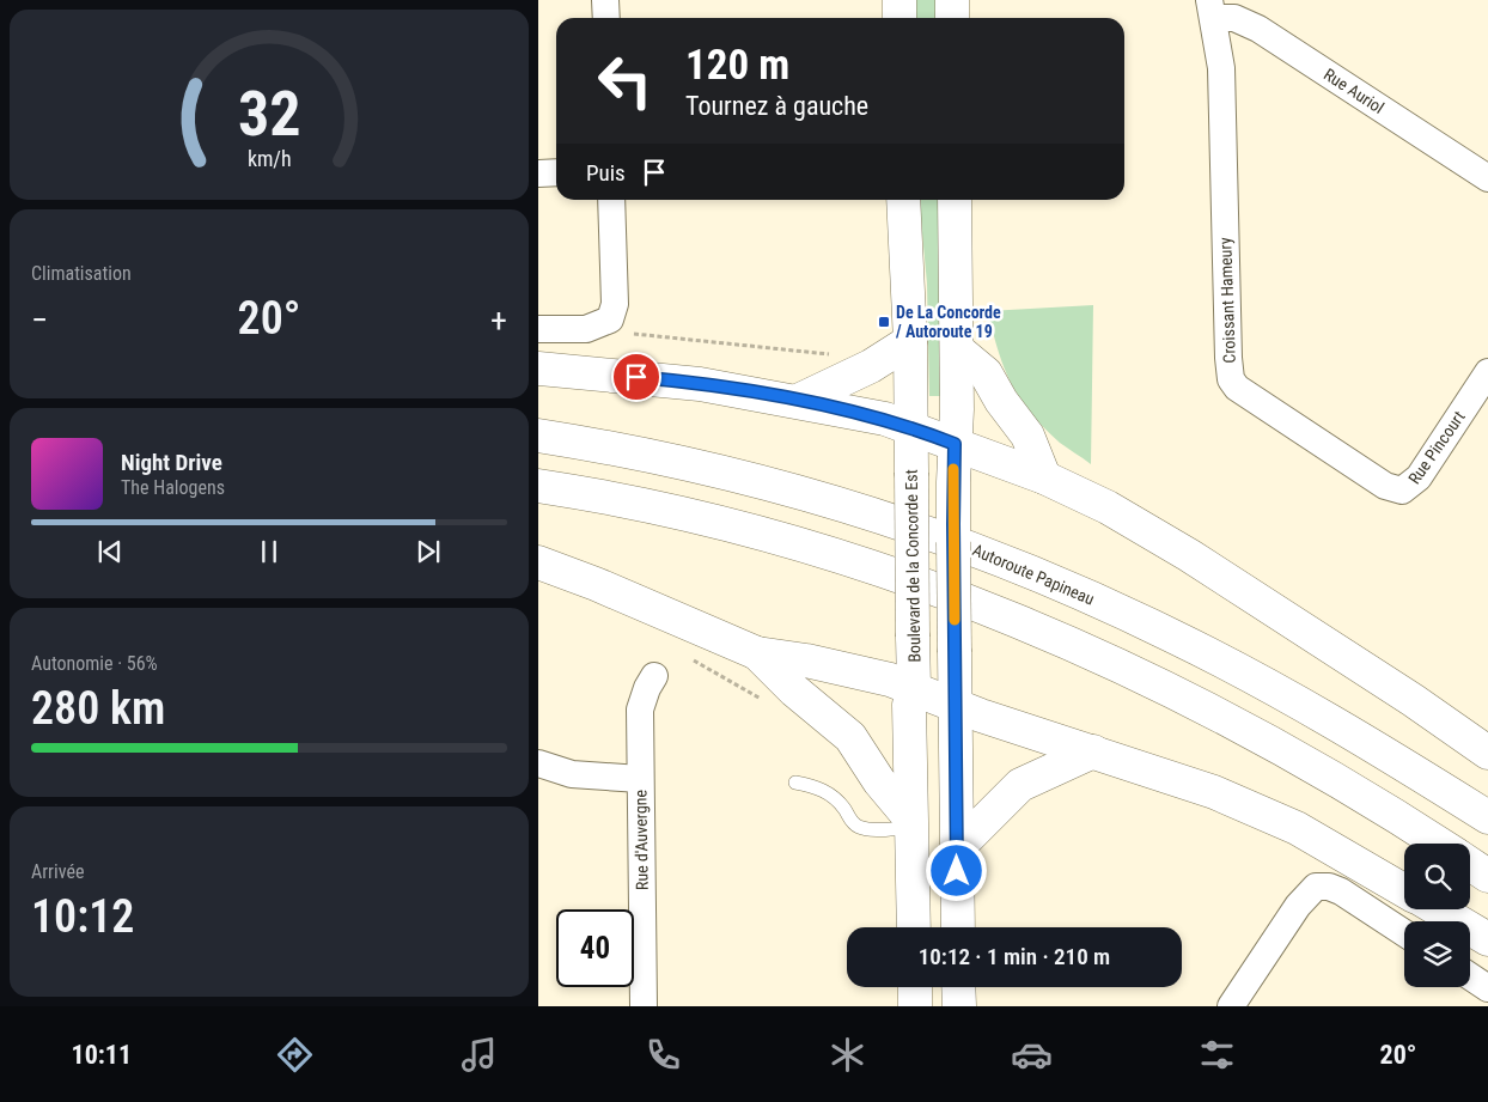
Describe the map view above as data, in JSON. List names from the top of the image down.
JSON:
{
  "streets": {
    "main road": ["Boulevard de la Concorde Est", "Autoroute Papineau"],
    "street": [
      "Rue Auriol",
      "Croissant Hameury",
      "Rue Pincourt",
      "Rue d'Auvergne"
    ]
  },
  "crossings": [
    ["Rue Auriol", "Croissant Hameury"],
    ["Croissant Hameury", "Rue Pincourt"]
  ],
  "places": {
    "transit": ["De La Concorde / Autoroute 19"]
  },
  "page": {
    "turn": ["120 m", "Tournez à gauche"],
    "then": "Puis",
    "tile": [
      "Climatisation",
      ["Autonomie · 56%", "280 km"],
      ["Arrivée", "10:12"]
    ],
    "heat": ["−", "20°", "+"],
    "song": ["Night Drive", "The Halogens"],
    "limit": "40",
    "trip": "10:12 · 1 min · 210 m",
    "tabs": ["10:11", "20°"],
    "gauge": ["32", "km/h"]
  }
}
